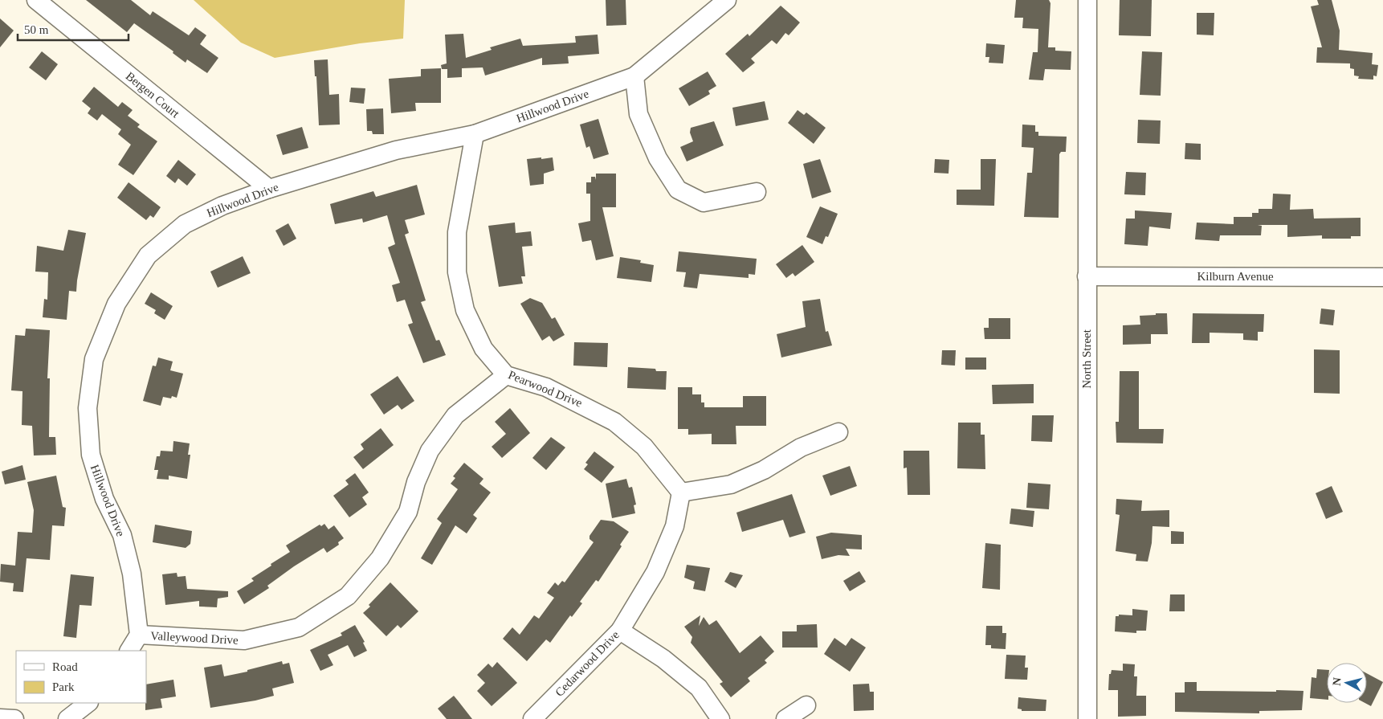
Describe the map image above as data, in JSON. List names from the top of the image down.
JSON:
{
  "streets": {
    "street": [
      "Bergen Court",
      "Hillwood Drive",
      "Kilburn Avenue",
      "North Street",
      "Pearwood Drive",
      "Valleywood Drive",
      "Cedarwood Drive"
    ]
  },
  "crossings": [
    ["Bergen Court", "Hillwood Drive"],
    ["Hillwood Drive", "Pearwood Drive"],
    ["Hillwood Drive", "Valleywood Drive"],
    ["Kilburn Avenue", "North Street"],
    ["Pearwood Drive", "Valleywood Drive"],
    ["Pearwood Drive", "Cedarwood Drive"]
  ],
  "legend": ["Road", "Park"],
  "scale_bar": "50 m",
  "north": "left"
}
